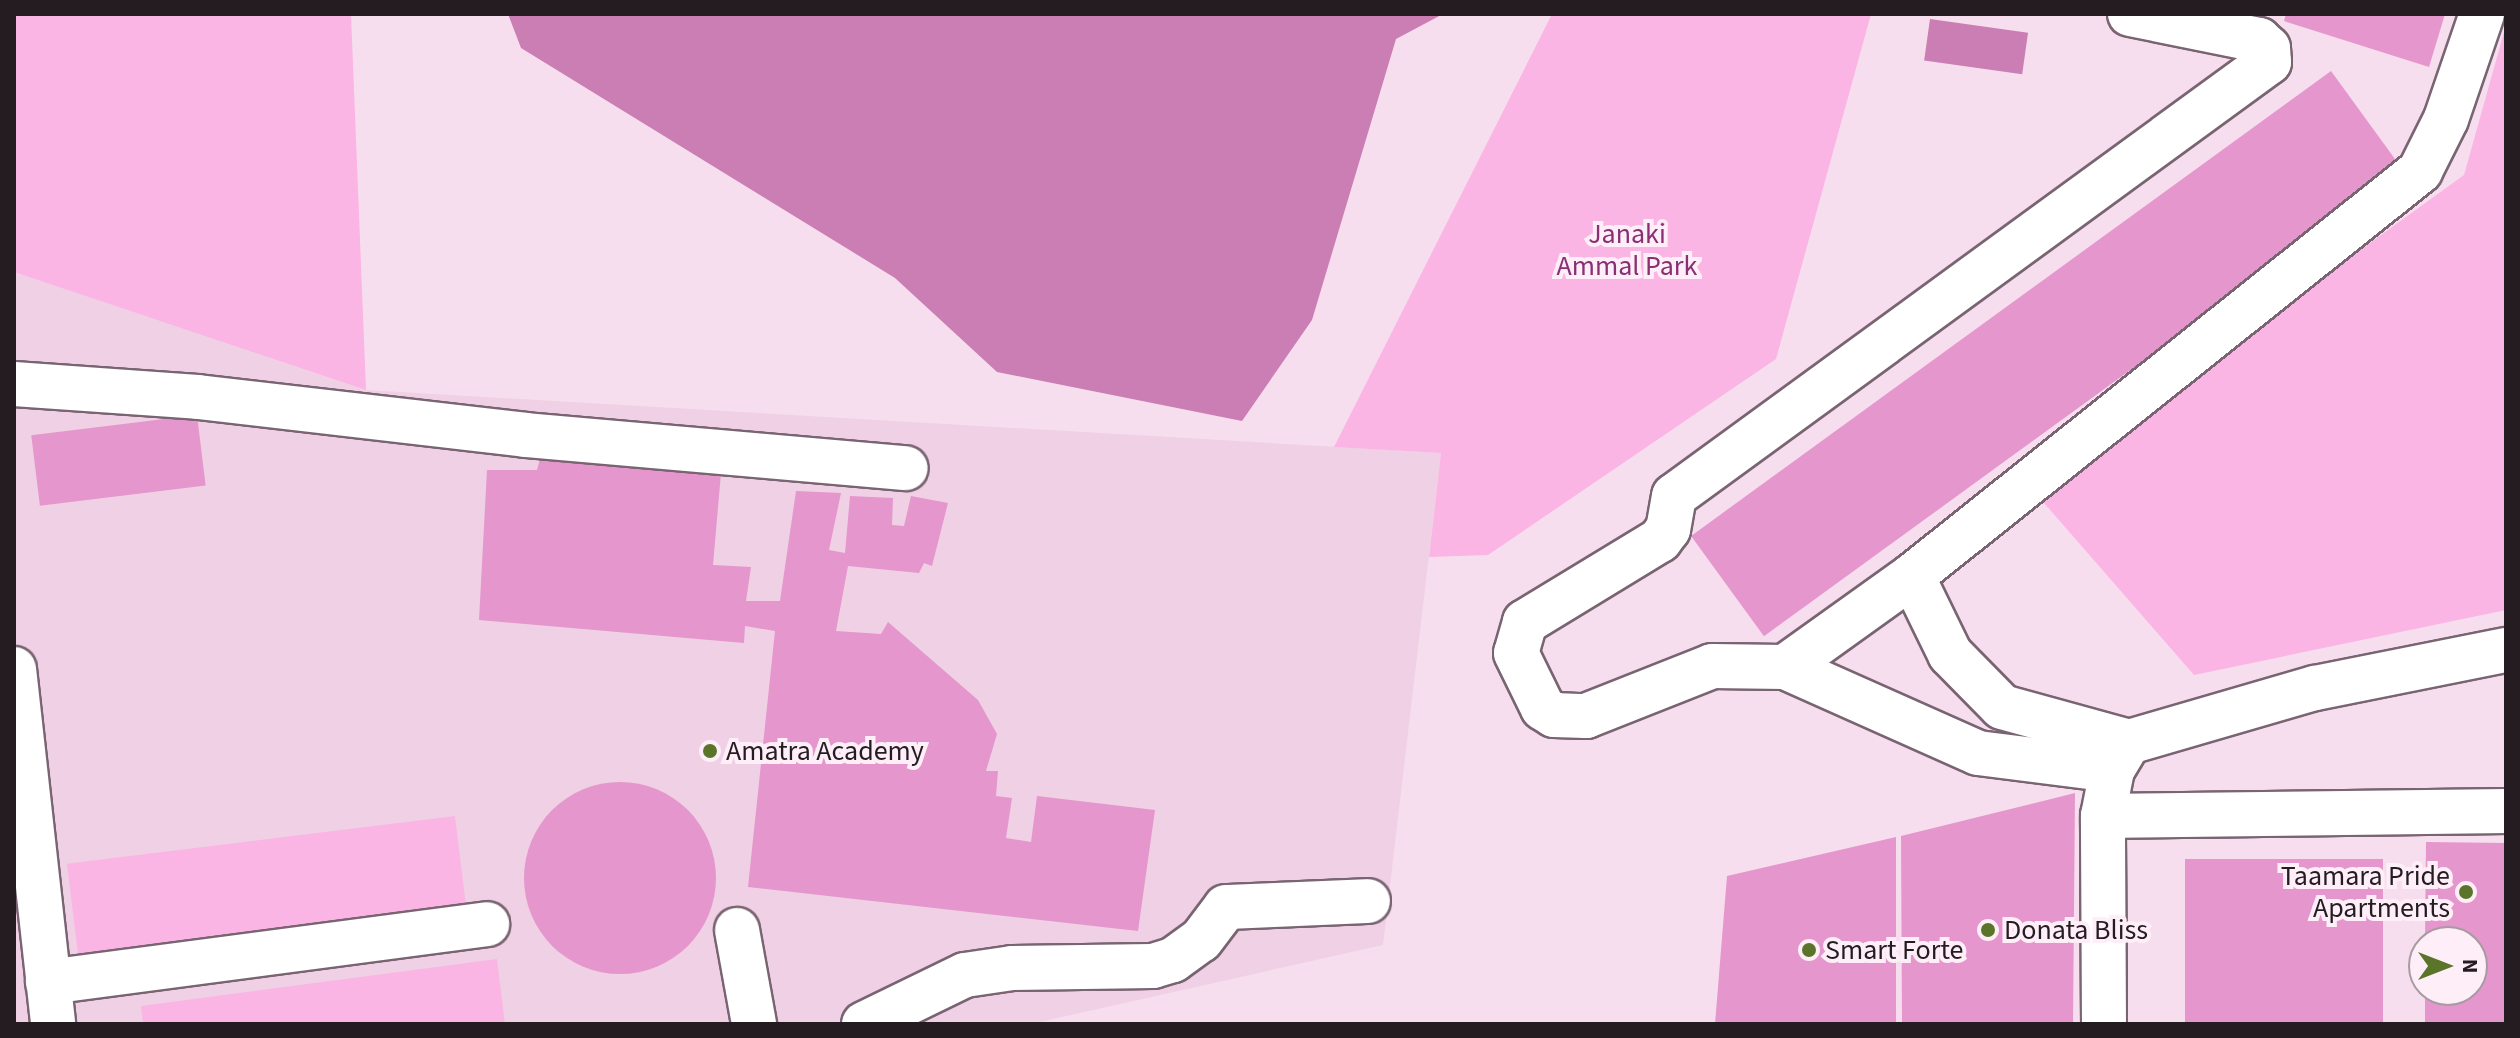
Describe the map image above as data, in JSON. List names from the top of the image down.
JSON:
{
  "parks": ["Janaki Ammal Park"],
  "places": [
    "Amatra Academy",
    "Taamara Pride Apartments",
    "Donata Bliss",
    "Smart Forte"
  ],
  "north": "right"
}
